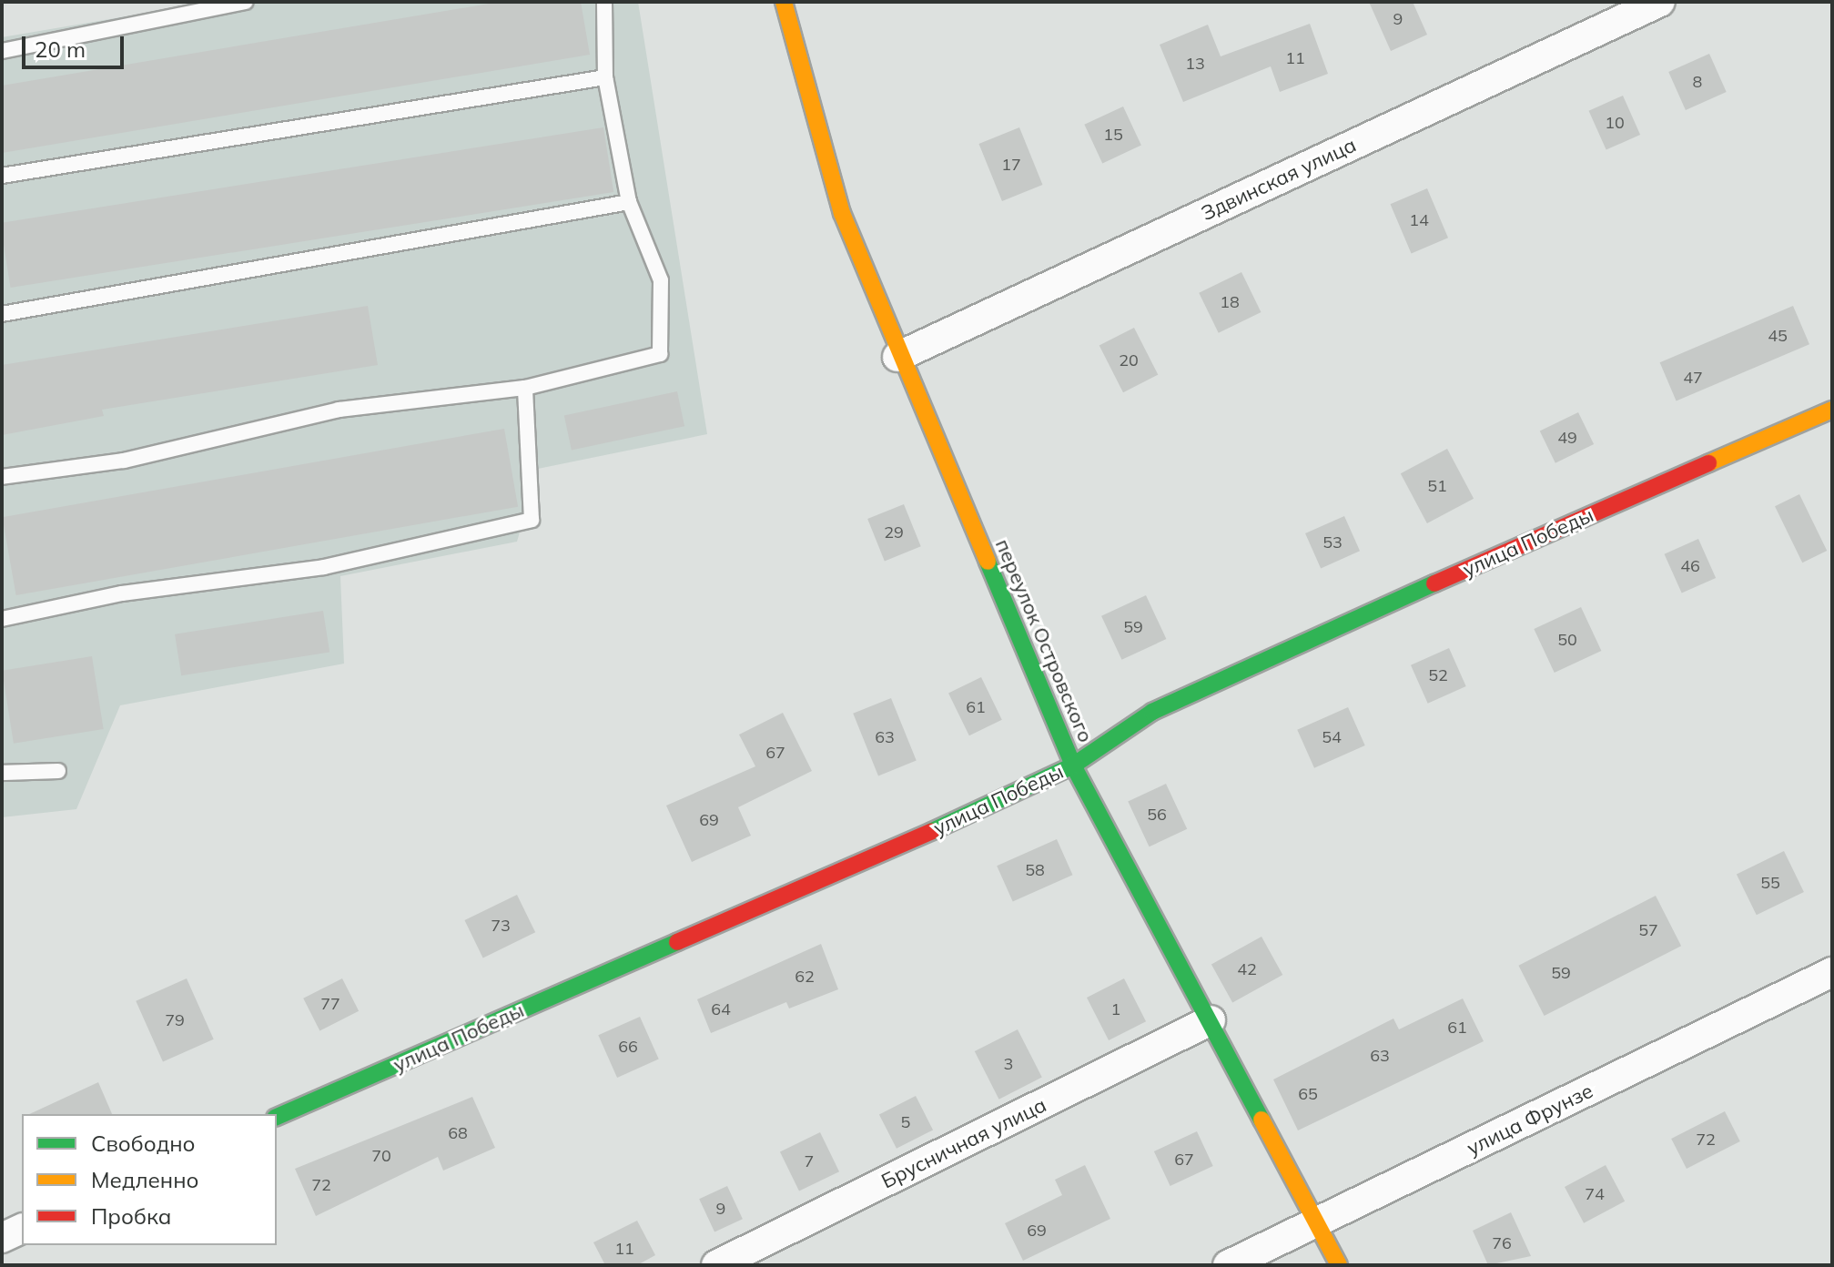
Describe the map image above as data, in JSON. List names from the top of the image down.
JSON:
{
  "streets": {
    "street": [
      "Здвинская улица",
      "улица Победы",
      "переулок Островского",
      "улица Фрунзе",
      "Брусничная улица"
    ]
  },
  "crossings": [
    ["Здвинская улица", "переулок Островского"],
    ["улица Победы", "переулок Островского"],
    ["переулок Островского", "улица Фрунзе"],
    ["переулок Островского", "Брусничная улица"]
  ],
  "house_numbers": [
    "9",
    "11",
    "13",
    "8",
    "10",
    "15",
    "17",
    "14",
    "18",
    "45",
    "20",
    "47",
    "49",
    "51",
    "29",
    "53",
    "46",
    "59",
    "50",
    "52",
    "61",
    "63",
    "54",
    "67",
    "56",
    "69",
    "58",
    "55",
    "73",
    "57",
    "42",
    "59",
    "62",
    "77",
    "64",
    "1",
    "79",
    "61",
    "66",
    "63",
    "3",
    "65",
    "5",
    "68",
    "72",
    "70",
    "67",
    "7",
    "72",
    "74",
    "9",
    "69",
    "76",
    "11"
  ],
  "legend": ["Свободно", "Медленно", "Пробка"],
  "scale_bar": "20 m"
}
